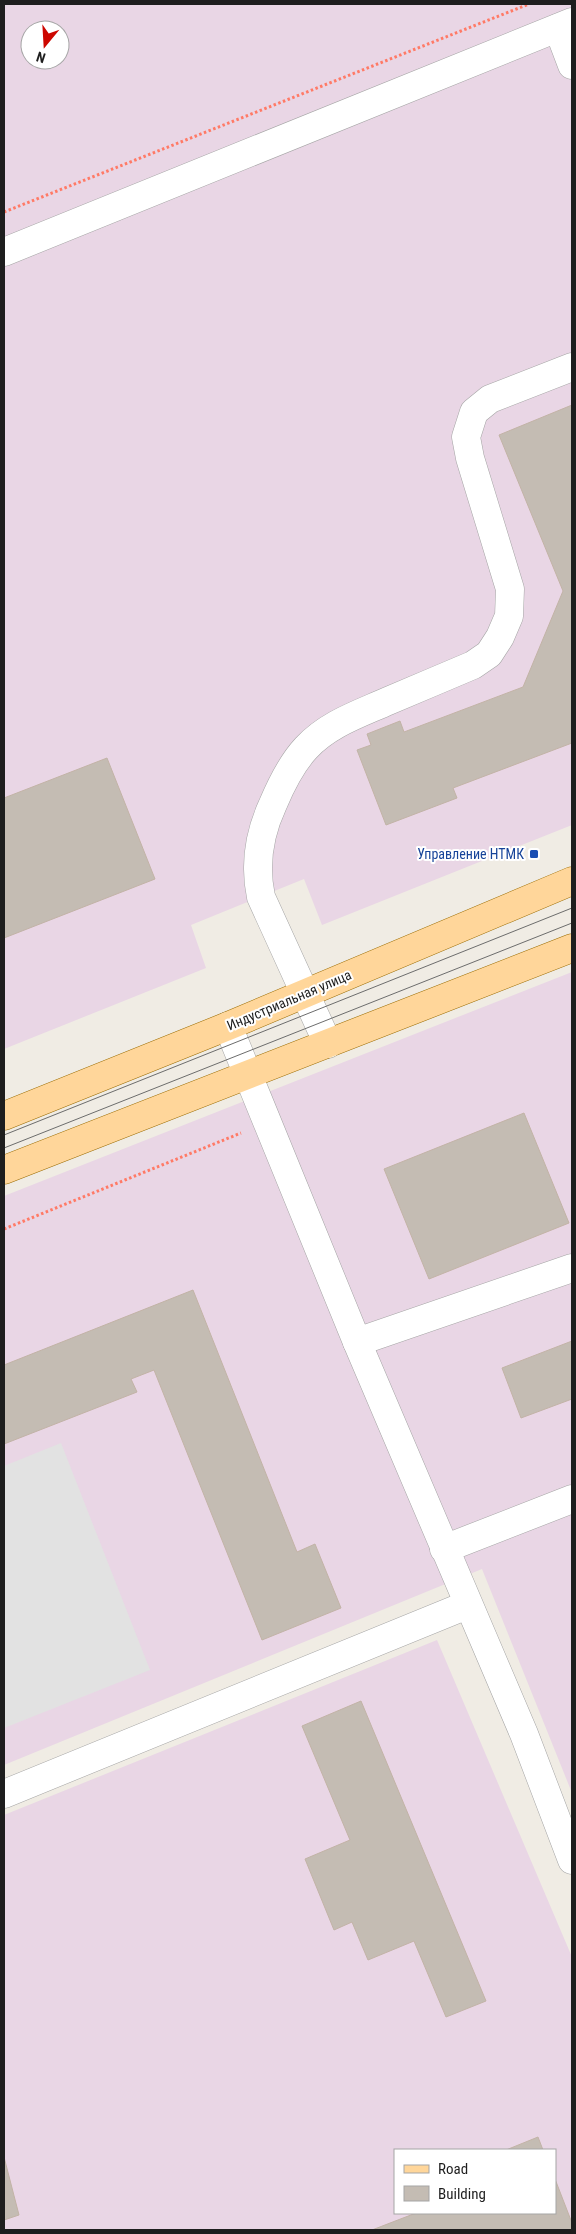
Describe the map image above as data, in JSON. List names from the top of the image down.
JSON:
{
  "streets": {
    "main road": ["Индустриальная улица"]
  },
  "places": {
    "transit": ["Управление НТМК"]
  },
  "legend": ["Road", "Building"],
  "north": "bottom"
}
